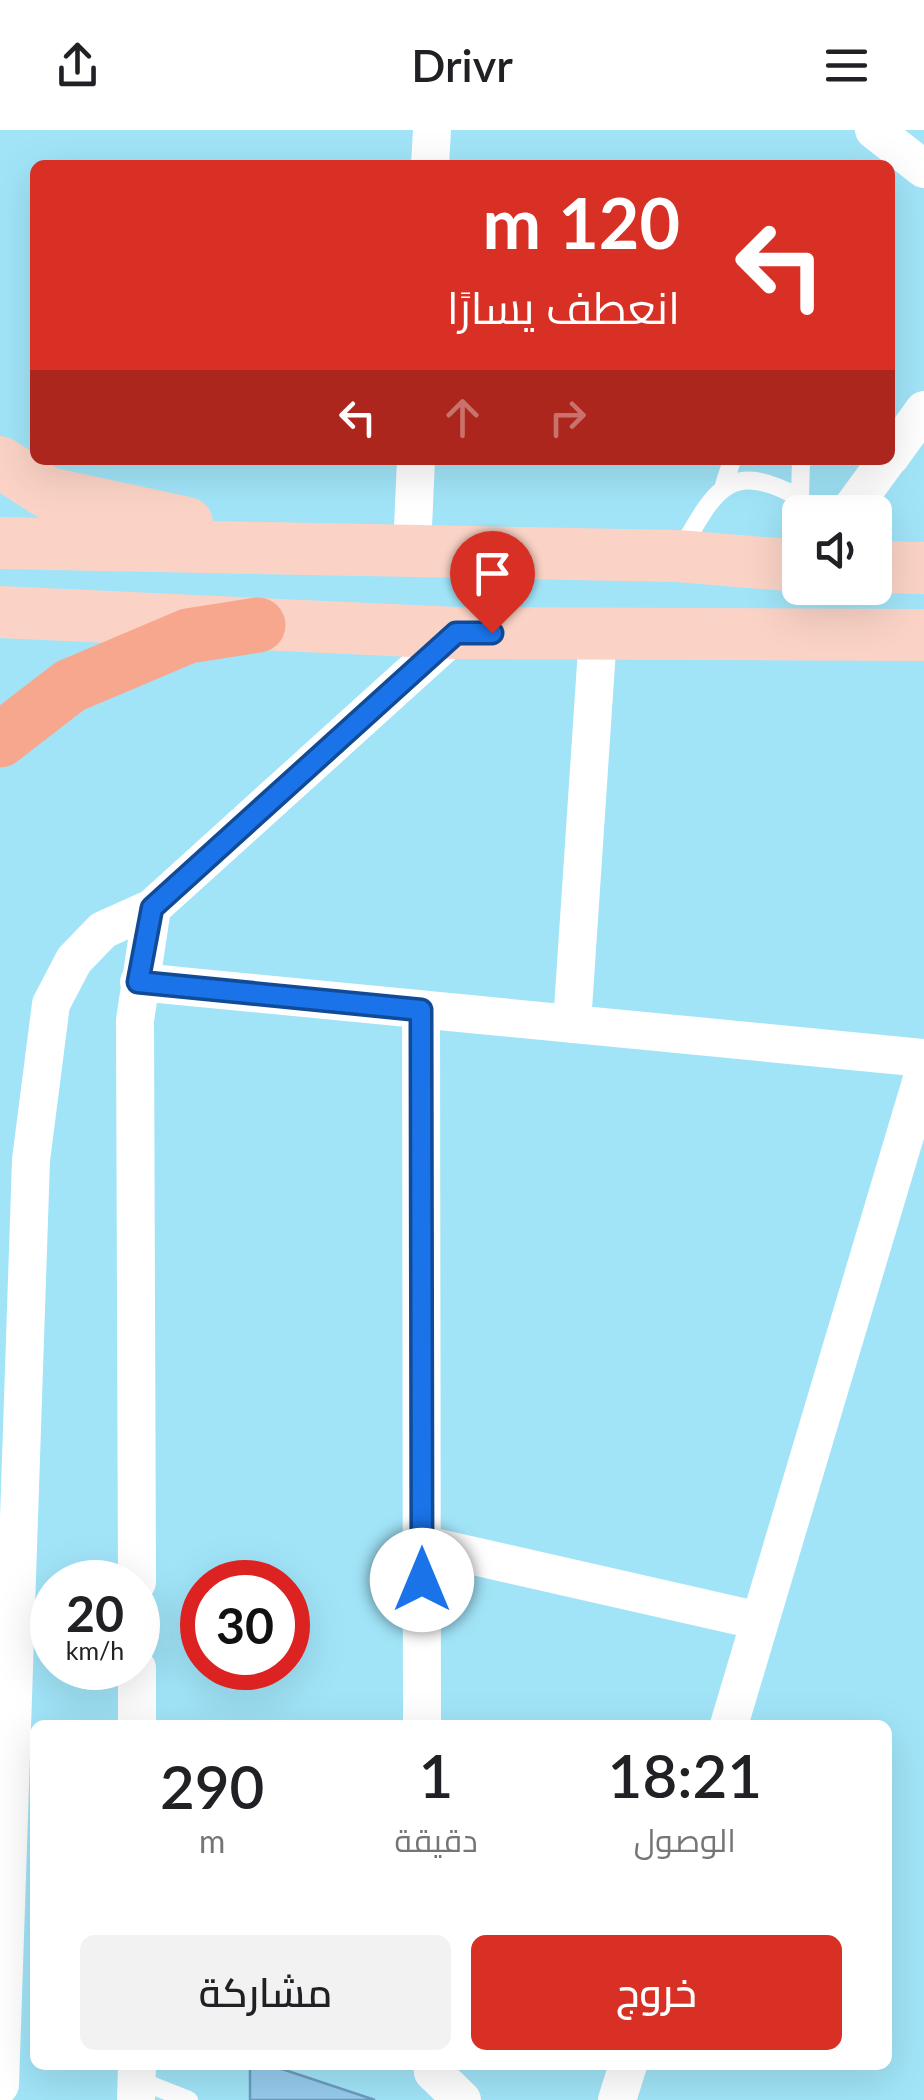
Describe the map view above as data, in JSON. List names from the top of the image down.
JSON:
{
  "page": {
    "header": "Drivr",
    "turn": ["120 m", "انعطف يسارًا"],
    "speed": "20 km/h",
    "limit": "30",
    "eta": [
      "18:21",
      "الوصول",
      "1",
      "دقيقة",
      "290",
      "m"
    ],
    "buttons": ["خروج", "مشاركة"]
  }
}
